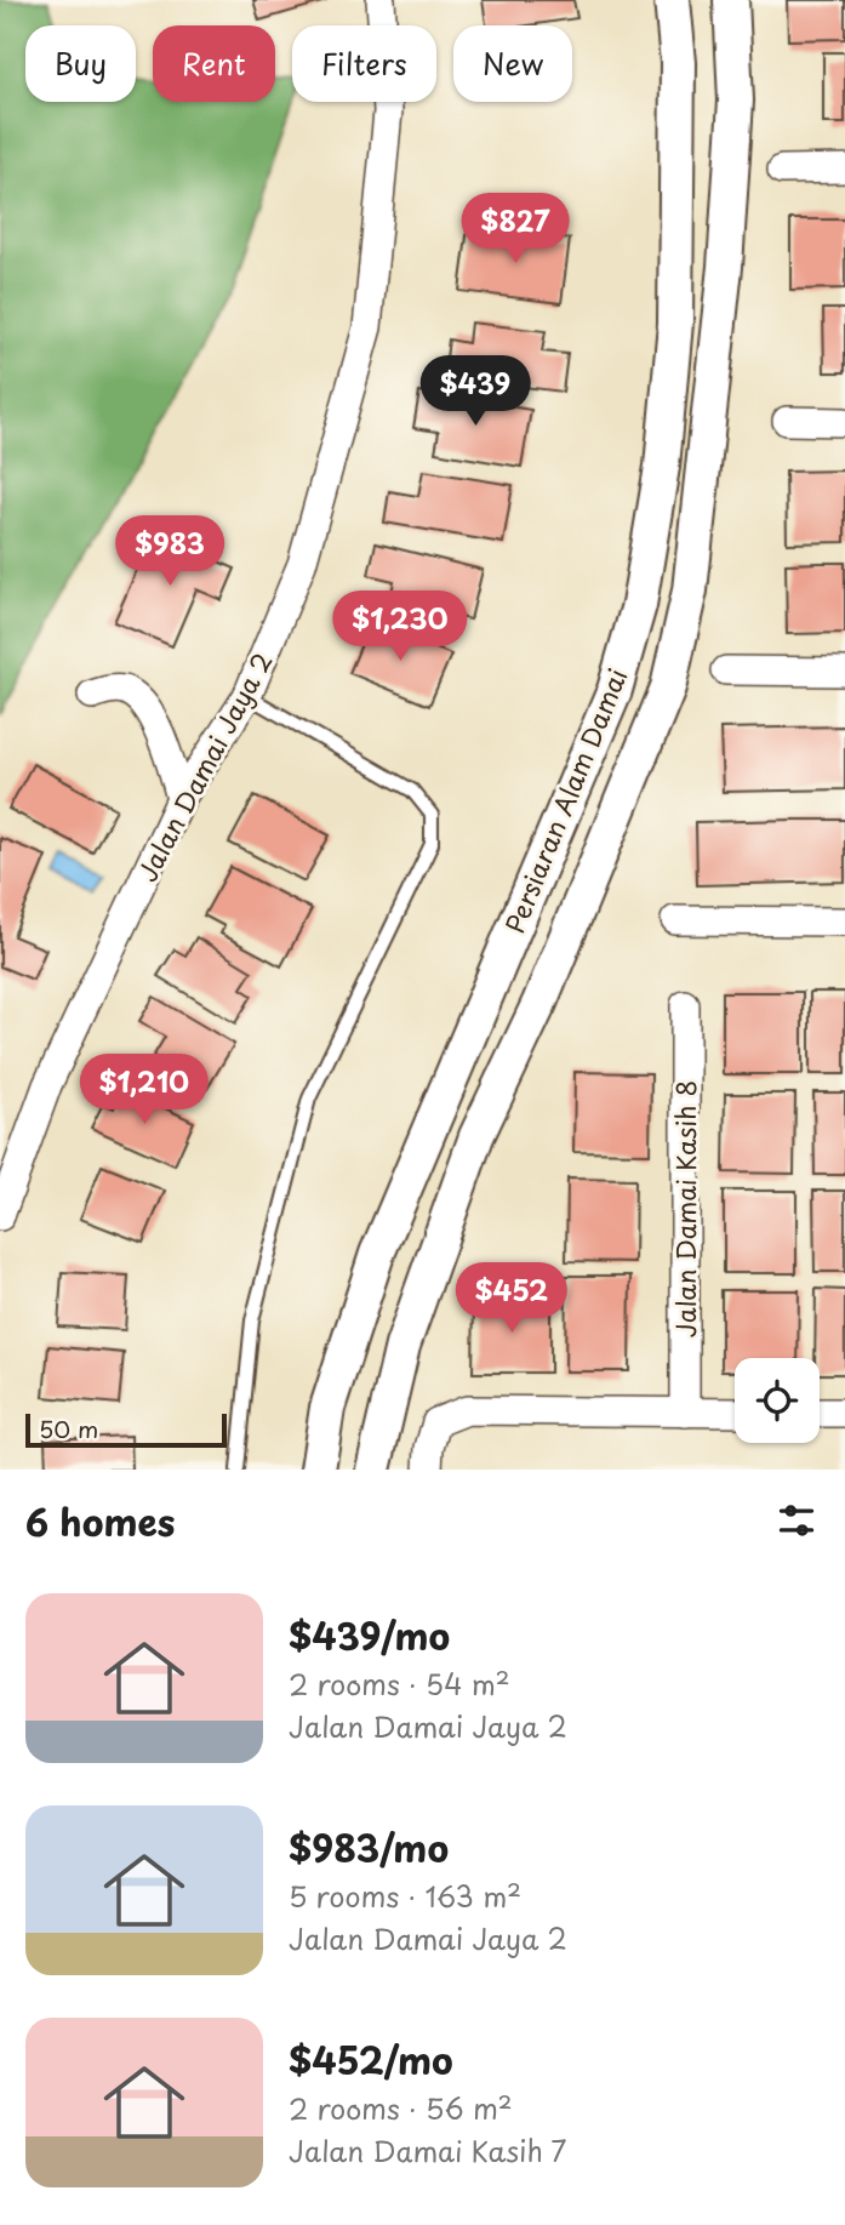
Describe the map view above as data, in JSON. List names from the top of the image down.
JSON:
{
  "streets": {
    "street": ["Jalan Damai Jaya 2", "Persiaran Alam Damai", "Jalan Damai Kasih 8"]
  },
  "scale_bar": "50 m",
  "page": {
    "chip": [
      "Buy",
      "Rent",
      "Filters",
      "New"
    ],
    "price": [
      "$827",
      "$439",
      "$983",
      "$1,230",
      "$1,210",
      "$452"
    ],
    "scale": "50 m",
    "heading": "6 homes",
    "list": [
      {
        "name": "$439/mo",
        "note": "2 rooms · 54 m² · Jalan Damai Jaya 2"
      },
      {
        "name": "$983/mo",
        "note": "5 rooms · 163 m² · Jalan Damai Jaya 2"
      },
      {
        "name": "$452/mo",
        "note": "2 rooms · 56 m² · Jalan Damai Kasih 7"
      }
    ]
  }
}
